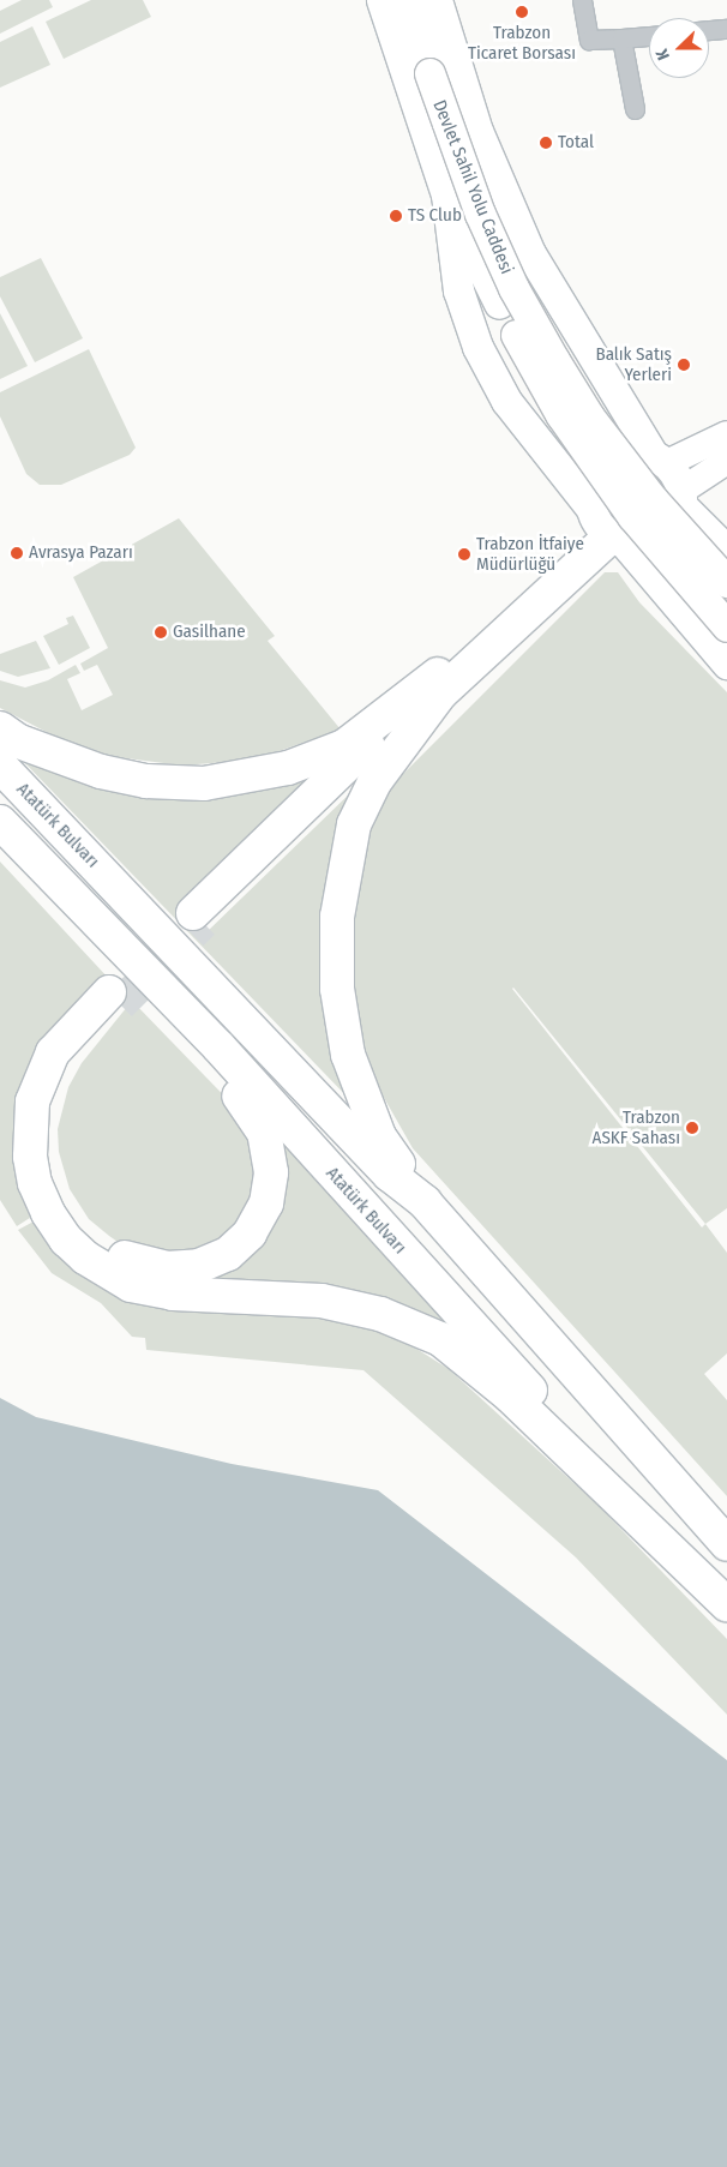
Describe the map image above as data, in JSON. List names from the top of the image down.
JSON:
{
  "streets": {
    "highway": ["Atatürk Bulvarı"],
    "main road": ["Devlet Sahil Yolu Caddesi"]
  },
  "places": [
    "Trabzon Ticaret Borsası",
    "Total",
    "TS Club",
    "Balık Satış Yerleri",
    "Avrasya Pazarı",
    "Trabzon İtfaiye Müdürlüğü",
    "Gasilhane",
    "Trabzon ASKF Sahası"
  ],
  "north": "left"
}
